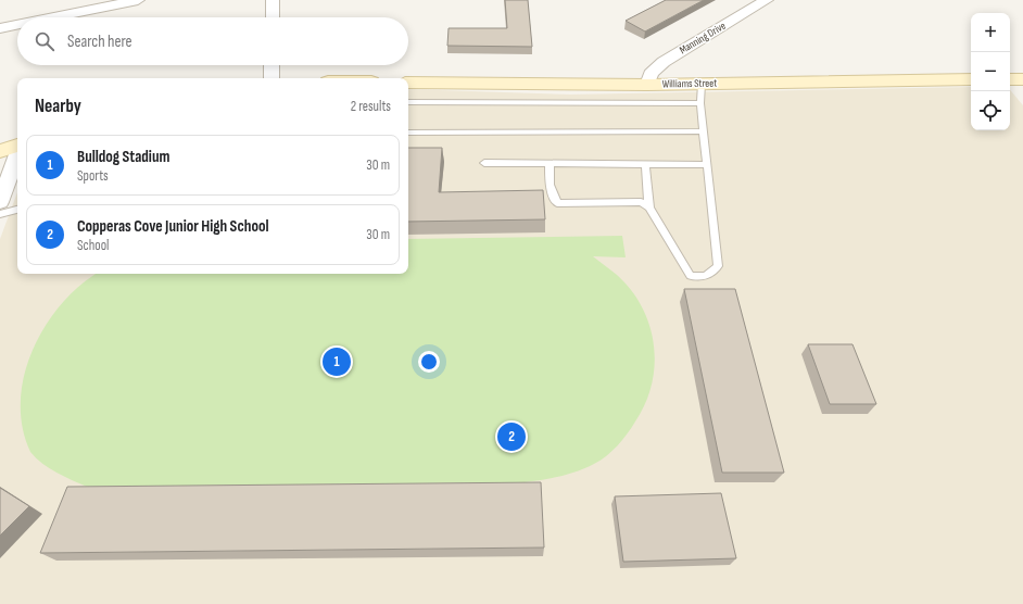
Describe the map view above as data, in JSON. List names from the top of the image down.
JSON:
{
  "streets": {
    "street": ["Manning Drive", "Williams Street"]
  },
  "crossings": [
    ["Manning Drive", "Williams Street"]
  ],
  "page": {
    "map_buttons": ["+", "−"],
    "search": "Search here",
    "heading": ["Nearby", "2 results"],
    "list": [
      {
        "mark": "1",
        "name": "Bulldog Stadium",
        "note": "Sports",
        "value": "30 m"
      },
      {
        "mark": "2",
        "name": "Copperas Cove Junior High School",
        "note": "School",
        "value": "30 m"
      }
    ],
    "pins": ["1", "2"]
  }
}
